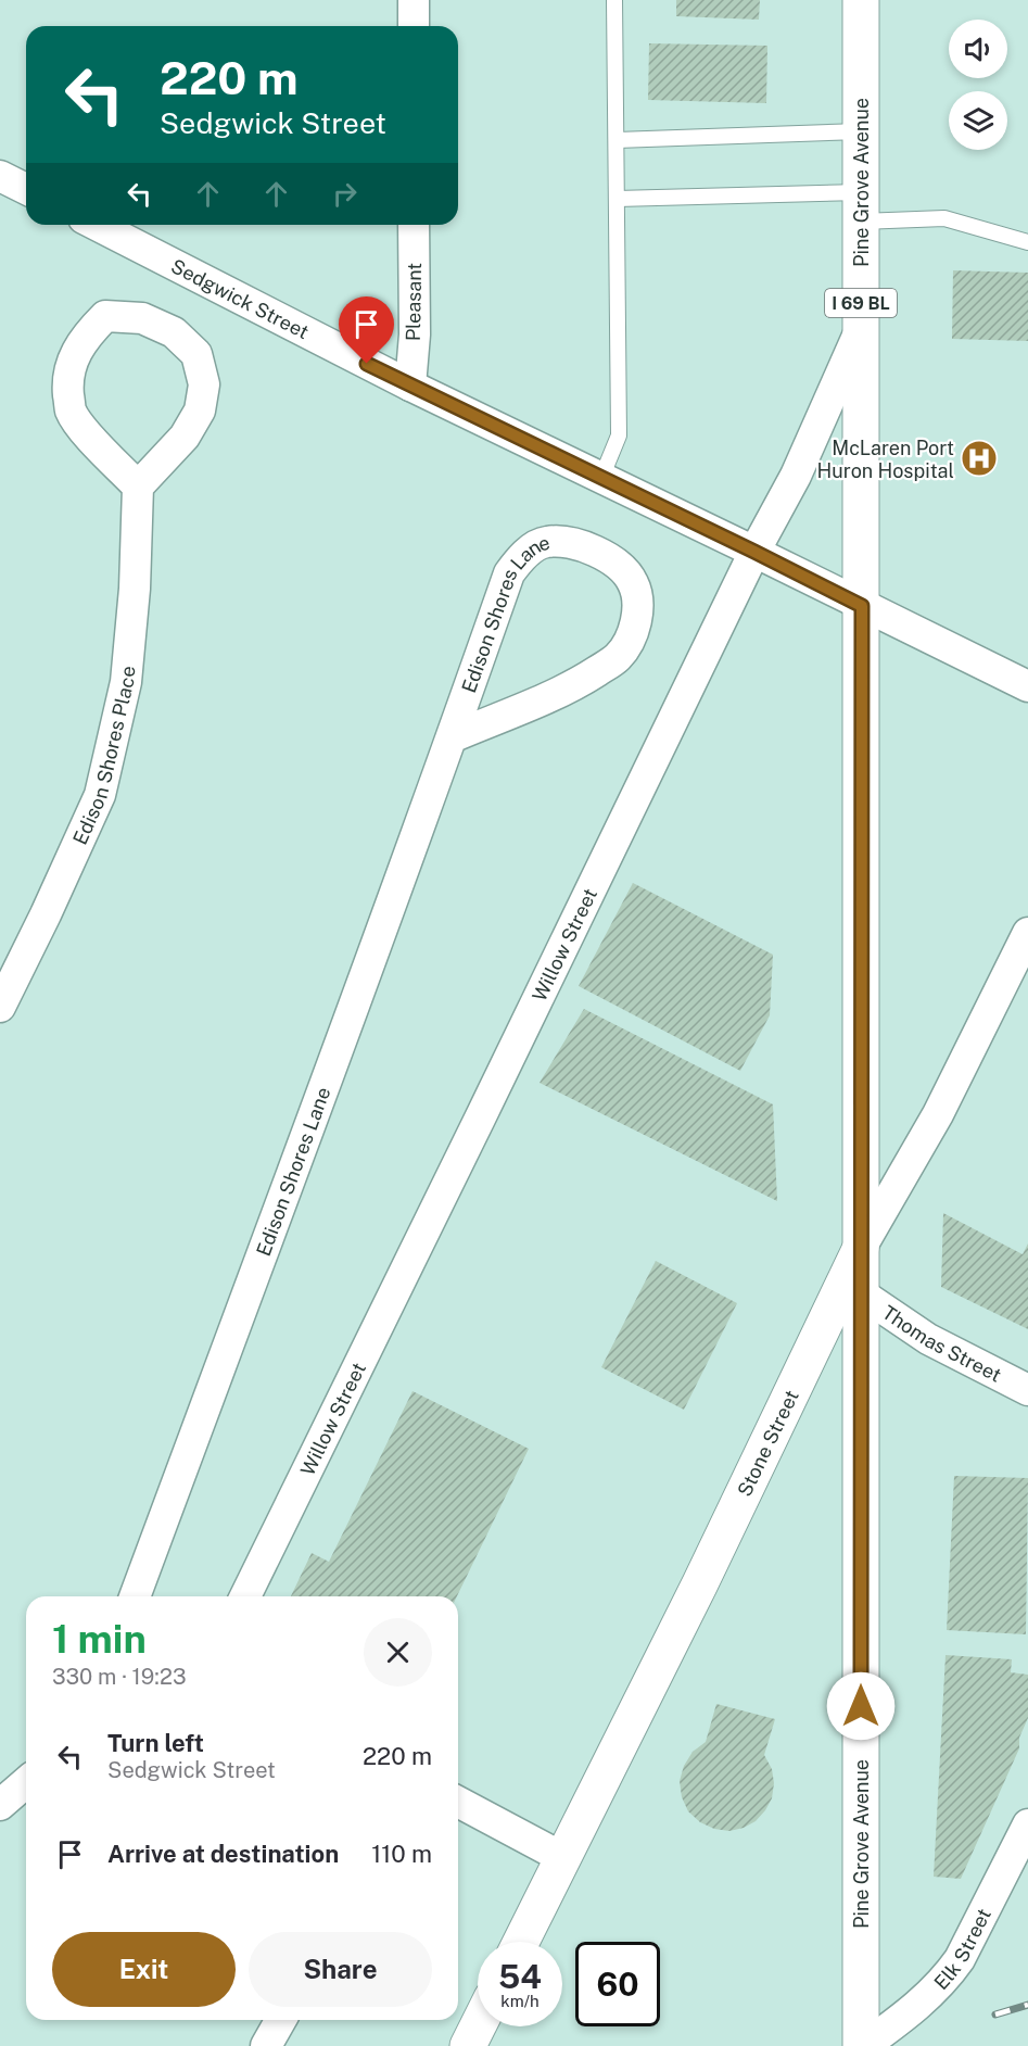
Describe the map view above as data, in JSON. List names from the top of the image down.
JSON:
{
  "streets": {
    "main road": ["Pine Grove Avenue", "I 69 BL", "Stone Street"],
    "street": [
      "Sedgwick Street",
      "Pleasant",
      "Edison Shores Lane",
      "Edison Shores Place",
      "Willow Street",
      "Thomas Street",
      "Elk Street"
    ]
  },
  "crossings": [
    ["Pine Grove Avenue", "Sedgwick Street"],
    ["Pine Grove Avenue", "Willow Street"],
    ["Pine Grove Avenue", "Thomas Street"],
    ["Pine Grove Avenue", "Stone Street"],
    ["Pine Grove Avenue", "Elk Street"],
    ["Sedgwick Street", "Pleasant"],
    ["Sedgwick Street", "Willow Street"]
  ],
  "places": {
    "hospital": ["McLaren Port Huron Hospital"]
  },
  "page": {
    "turn": ["220 m", "Sedgwick Street"],
    "heading": ["1 min", "330 m · 19:23"],
    "list": [
      {
        "name": "Turn left",
        "note": "Sedgwick Street",
        "value": "220 m"
      },
      {
        "name": "Arrive at destination",
        "value": "110 m"
      }
    ],
    "buttons": ["Exit", "Share"],
    "speed": "54 km/h",
    "limit": "60"
  }
}
